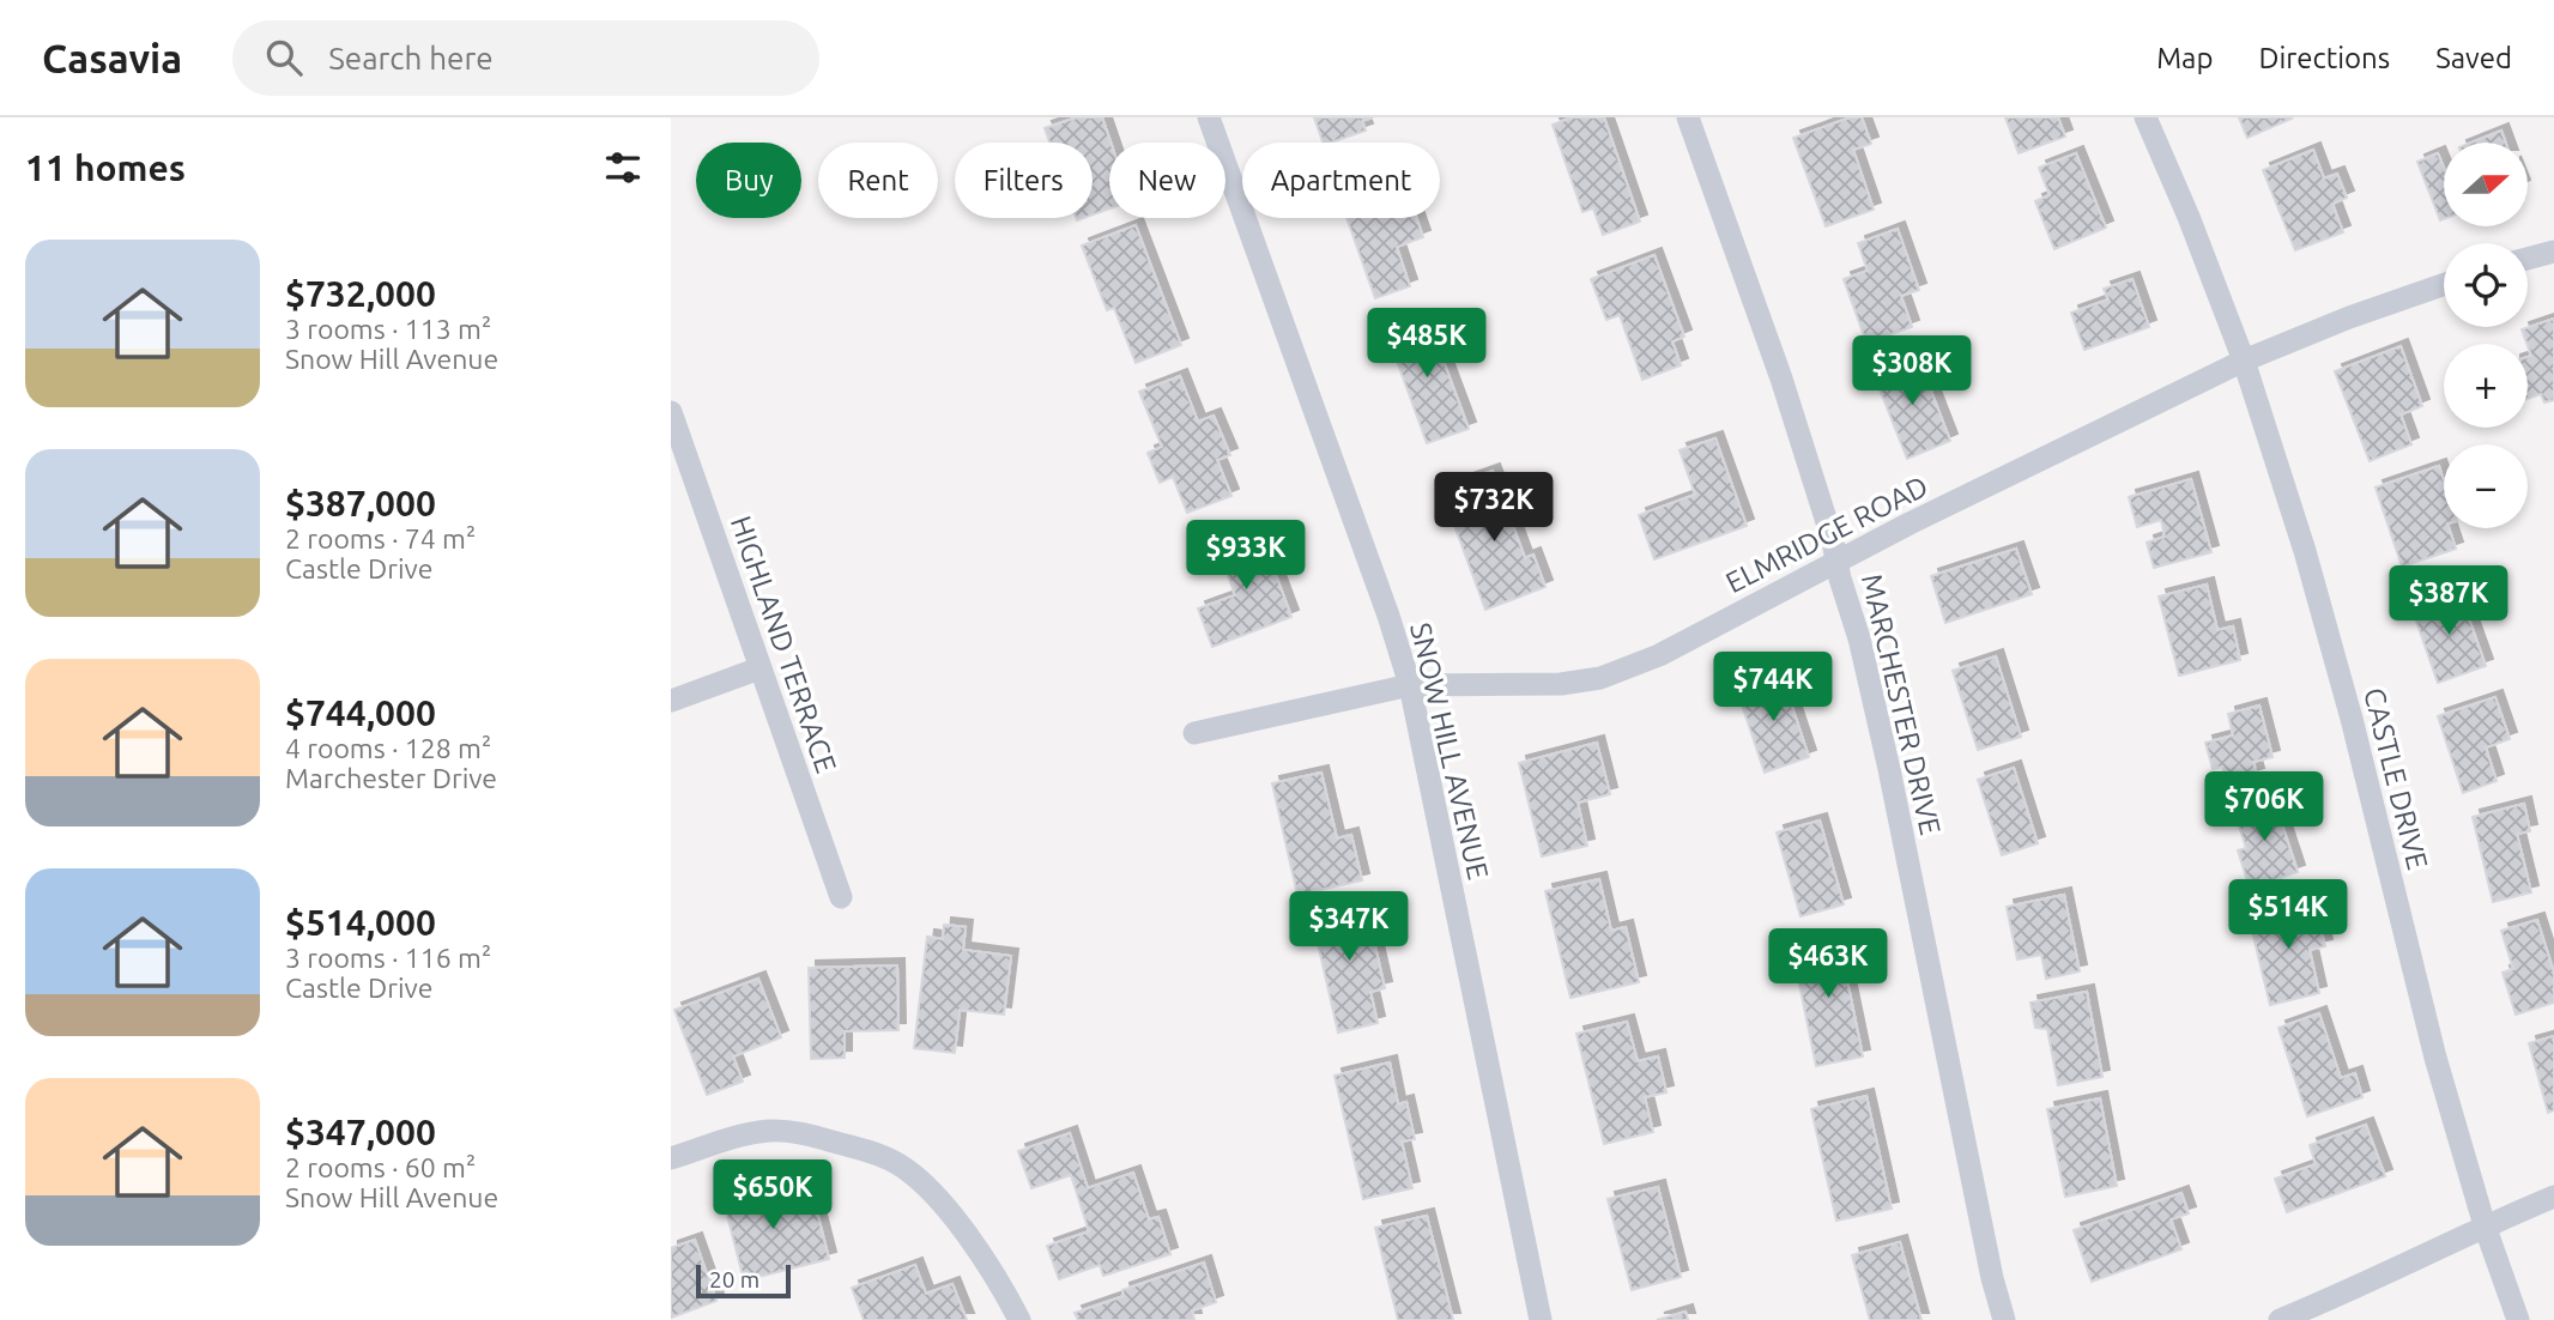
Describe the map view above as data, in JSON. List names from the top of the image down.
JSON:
{
  "streets": {
    "street": [
      "ELMRIDGE ROAD",
      "HIGHLAND TERRACE",
      "MARCHESTER DRIVE",
      "SNOW HILL AVENUE",
      "CASTLE DRIVE"
    ]
  },
  "crossings": [
    ["ELMRIDGE ROAD", "MARCHESTER DRIVE"],
    ["ELMRIDGE ROAD", "SNOW HILL AVENUE"],
    ["ELMRIDGE ROAD", "CASTLE DRIVE"]
  ],
  "scale_bar": "20 m",
  "north": "right",
  "page": {
    "header": "Casavia",
    "search": "Search here",
    "nav": ["Map", "Directions", "Saved"],
    "heading": "11 homes",
    "map_buttons": ["+", "−"],
    "chip": [
      "Buy",
      "Rent",
      "Filters",
      "New",
      "Apartment"
    ],
    "list": [
      {
        "name": "$732,000",
        "note": "3 rooms · 113 m² · Snow Hill Avenue"
      },
      {
        "name": "$387,000",
        "note": "2 rooms · 74 m² · Castle Drive"
      },
      {
        "name": "$744,000",
        "note": "4 rooms · 128 m² · Marchester Drive"
      },
      {
        "name": "$514,000",
        "note": "3 rooms · 116 m² · Castle Drive"
      },
      {
        "name": "$347,000",
        "note": "2 rooms · 60 m² · Snow Hill Avenue"
      }
    ],
    "price": [
      "$485K",
      "$308K",
      "$732K",
      "$933K",
      "$387K",
      "$744K",
      "$706K",
      "$514K",
      "$347K",
      "$463K",
      "$650K"
    ],
    "scale": "20 m"
  }
}
